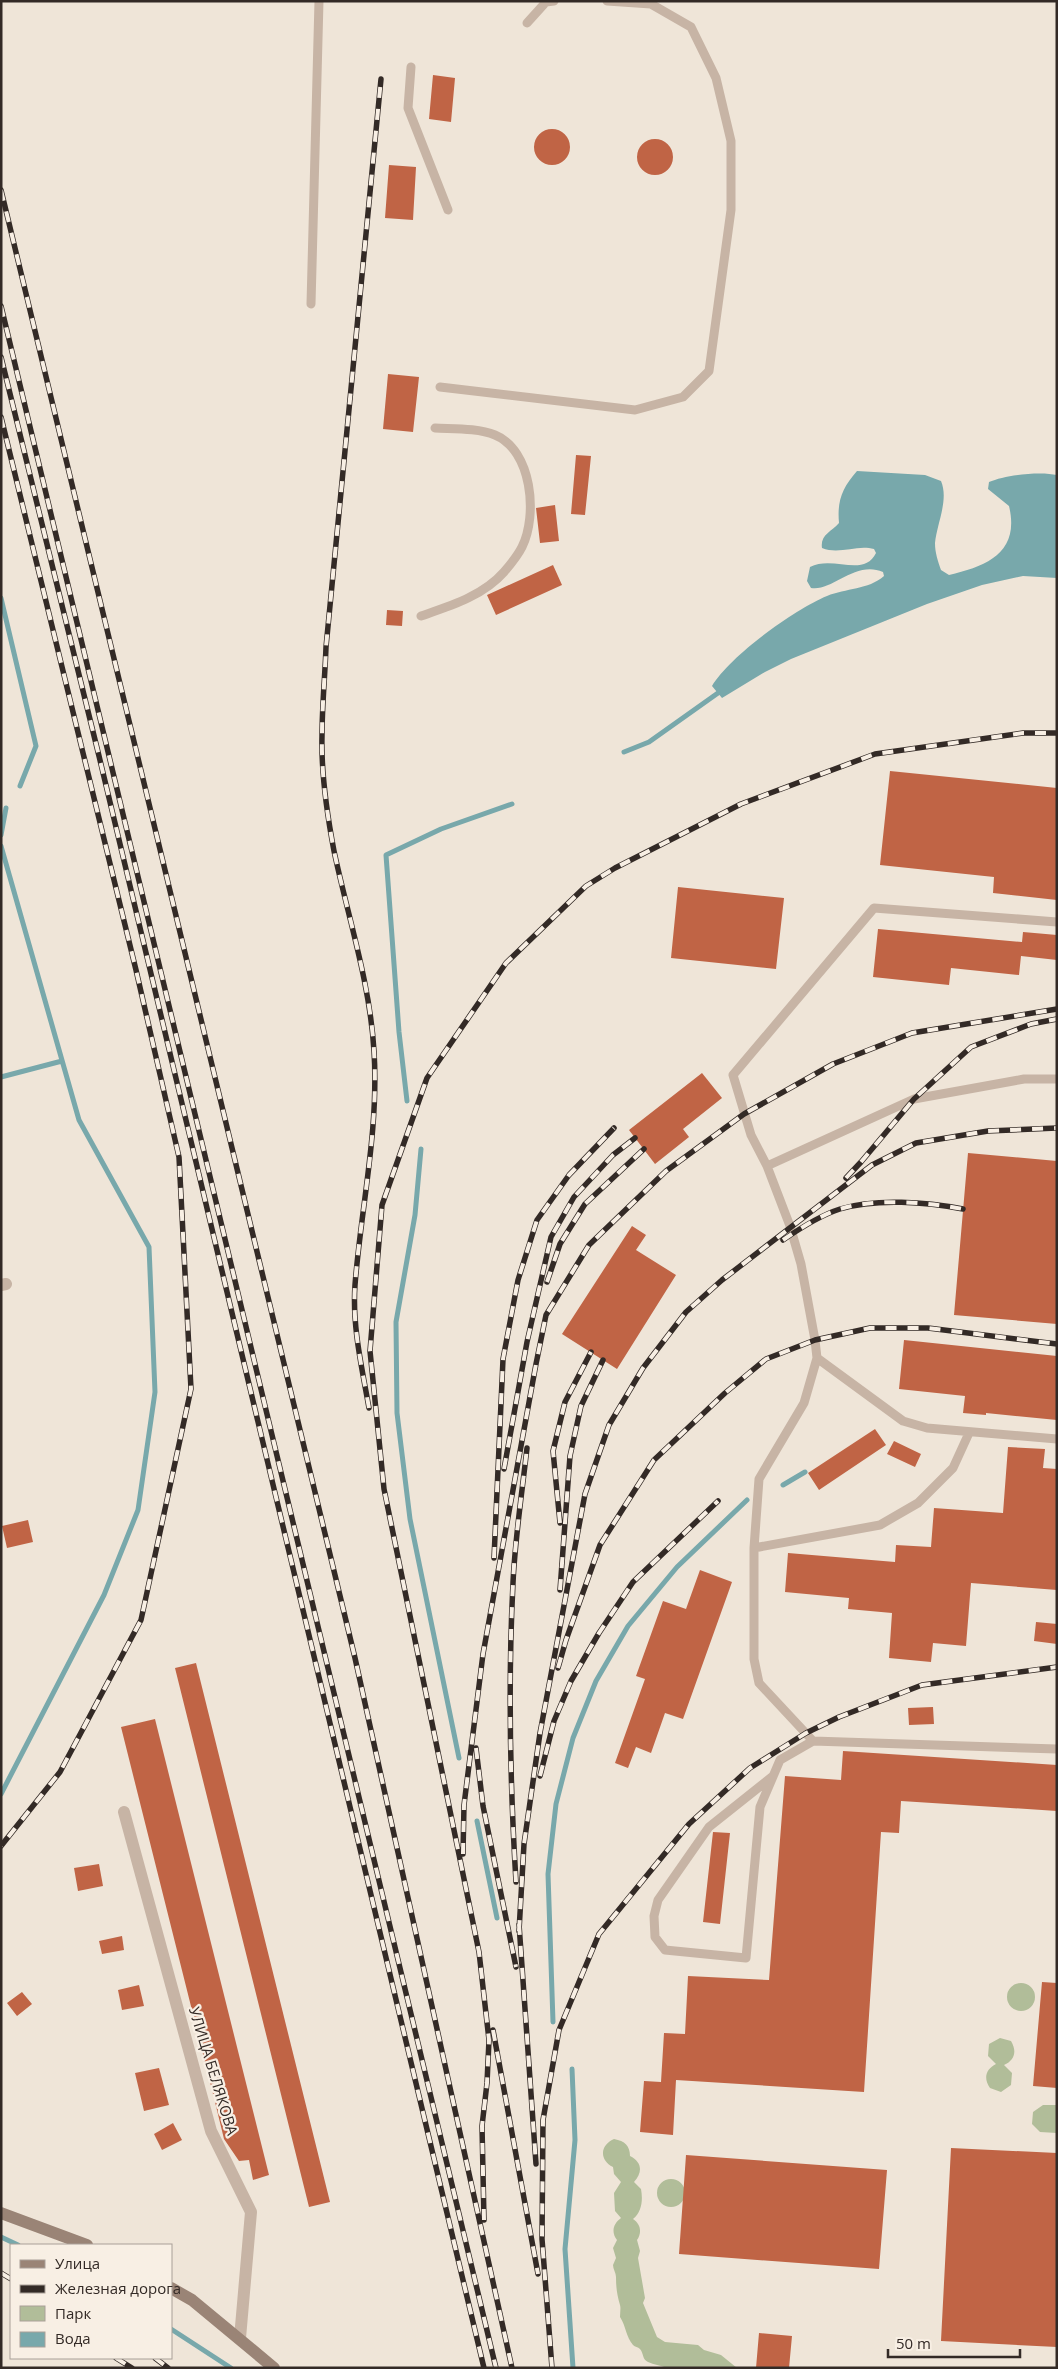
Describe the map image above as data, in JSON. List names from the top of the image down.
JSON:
{
  "streets": {
    "street": ["УЛИЦА БЕЛЯКОВА"]
  },
  "legend": [
    "Улица",
    "Железная дорога",
    "Парк",
    "Вода"
  ],
  "scale_bar": "50 m"
}
